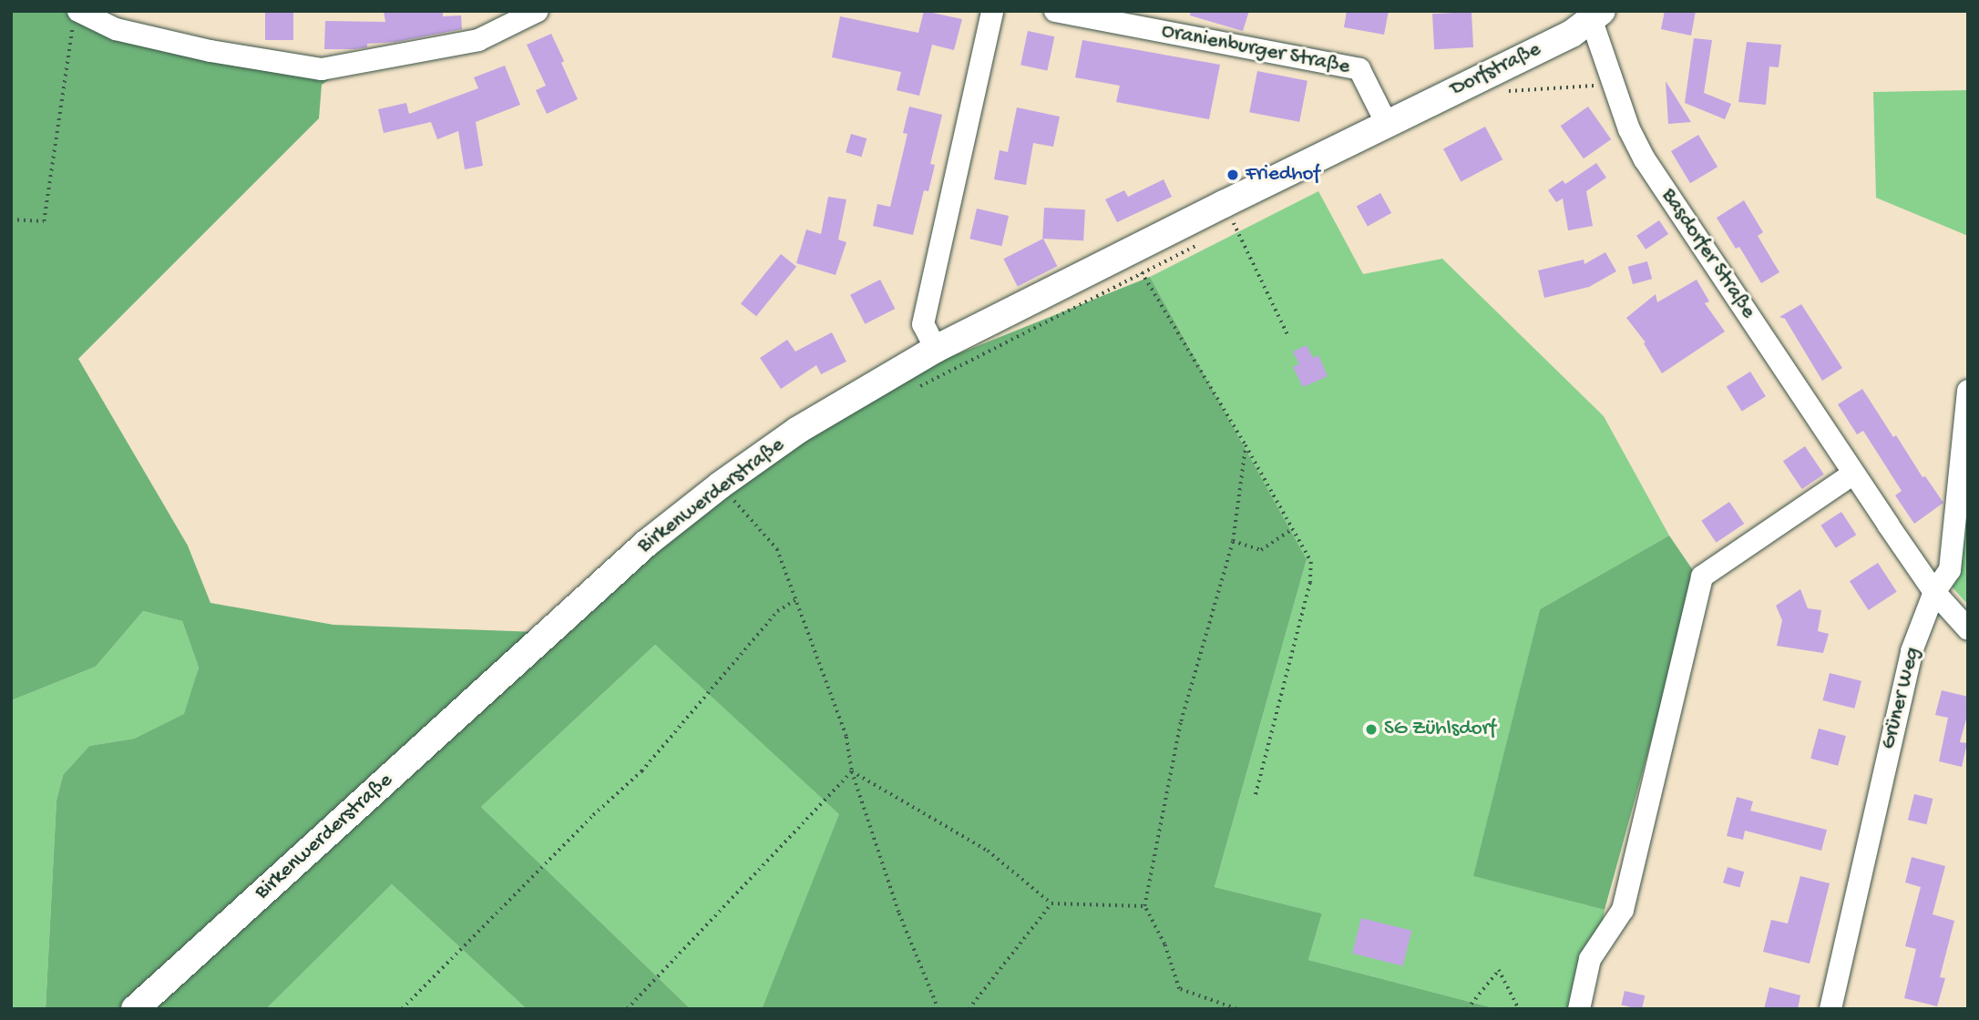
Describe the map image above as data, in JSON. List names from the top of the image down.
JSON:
{
  "streets": {
    "street": [
      "Oranienburger Straße",
      "Dorfstraße",
      "Basdorfer Straße",
      "Birkenwerderstraße",
      "Grüner Weg"
    ]
  },
  "crossings": [
    ["Oranienburger Straße", "Dorfstraße"],
    ["Oranienburger Straße", "Birkenwerderstraße"],
    ["Dorfstraße", "Basdorfer Straße"],
    ["Dorfstraße", "Birkenwerderstraße"],
    ["Basdorfer Straße", "Grüner Weg"]
  ],
  "places": ["Friedhof", "SG Zühlsdorf"]
}
